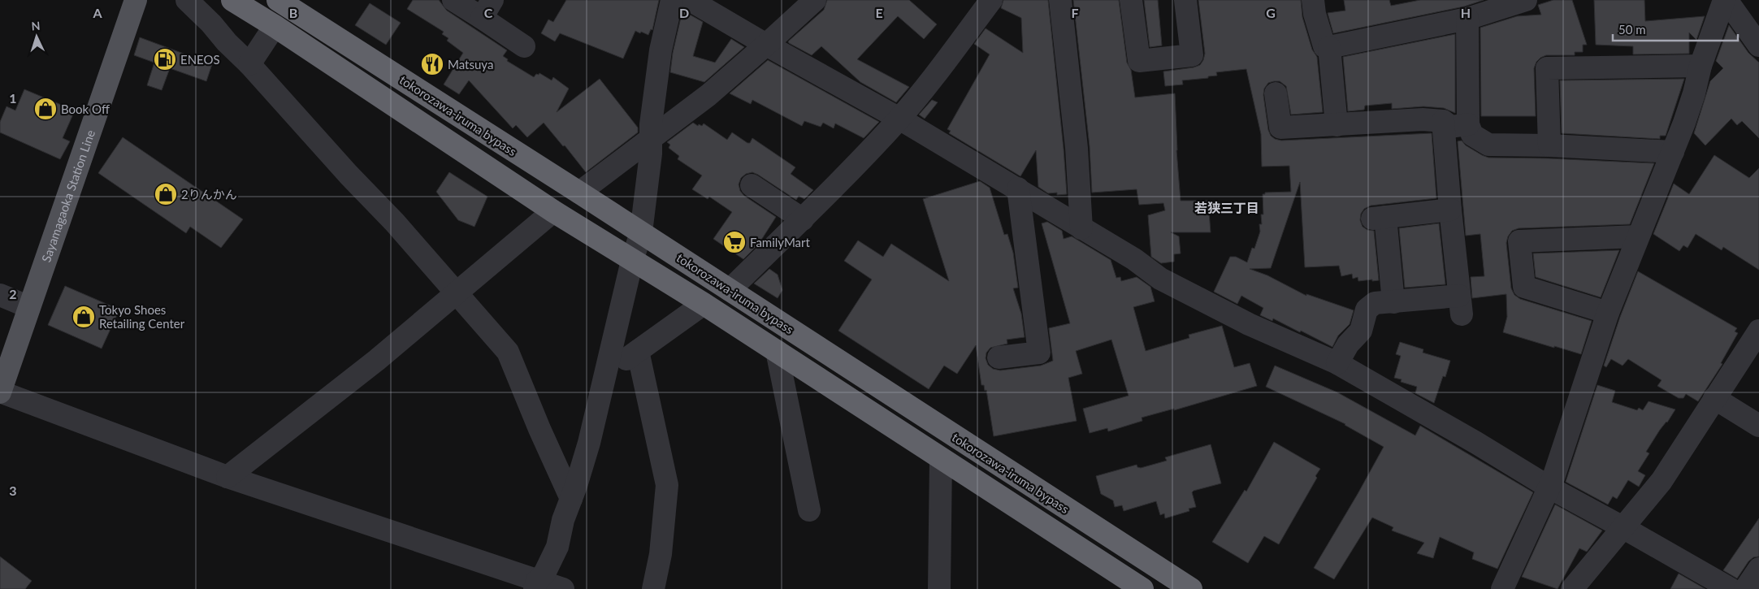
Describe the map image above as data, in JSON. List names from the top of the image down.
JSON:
{
  "streets": {
    "highway": ["tokorozawa-iruma bypass"],
    "main road": ["Sayamagaoka Station Line"]
  },
  "districts": ["若狭三丁目"],
  "places": {
    "fuel station": ["ENEOS"],
    "restaurant": ["Matsuya"],
    "shop": ["Book Off", "2りんかん", "Tokyo Shoes Retailing Center"],
    "supermarket": ["FamilyMart"]
  },
  "scale_bar": "50 m",
  "north": "top",
  "grid": {
    "columns": [
      "A",
      "B",
      "C",
      "D",
      "E",
      "F",
      "G",
      "H"
    ],
    "rows": ["1", "2", "3"]
  }
}
